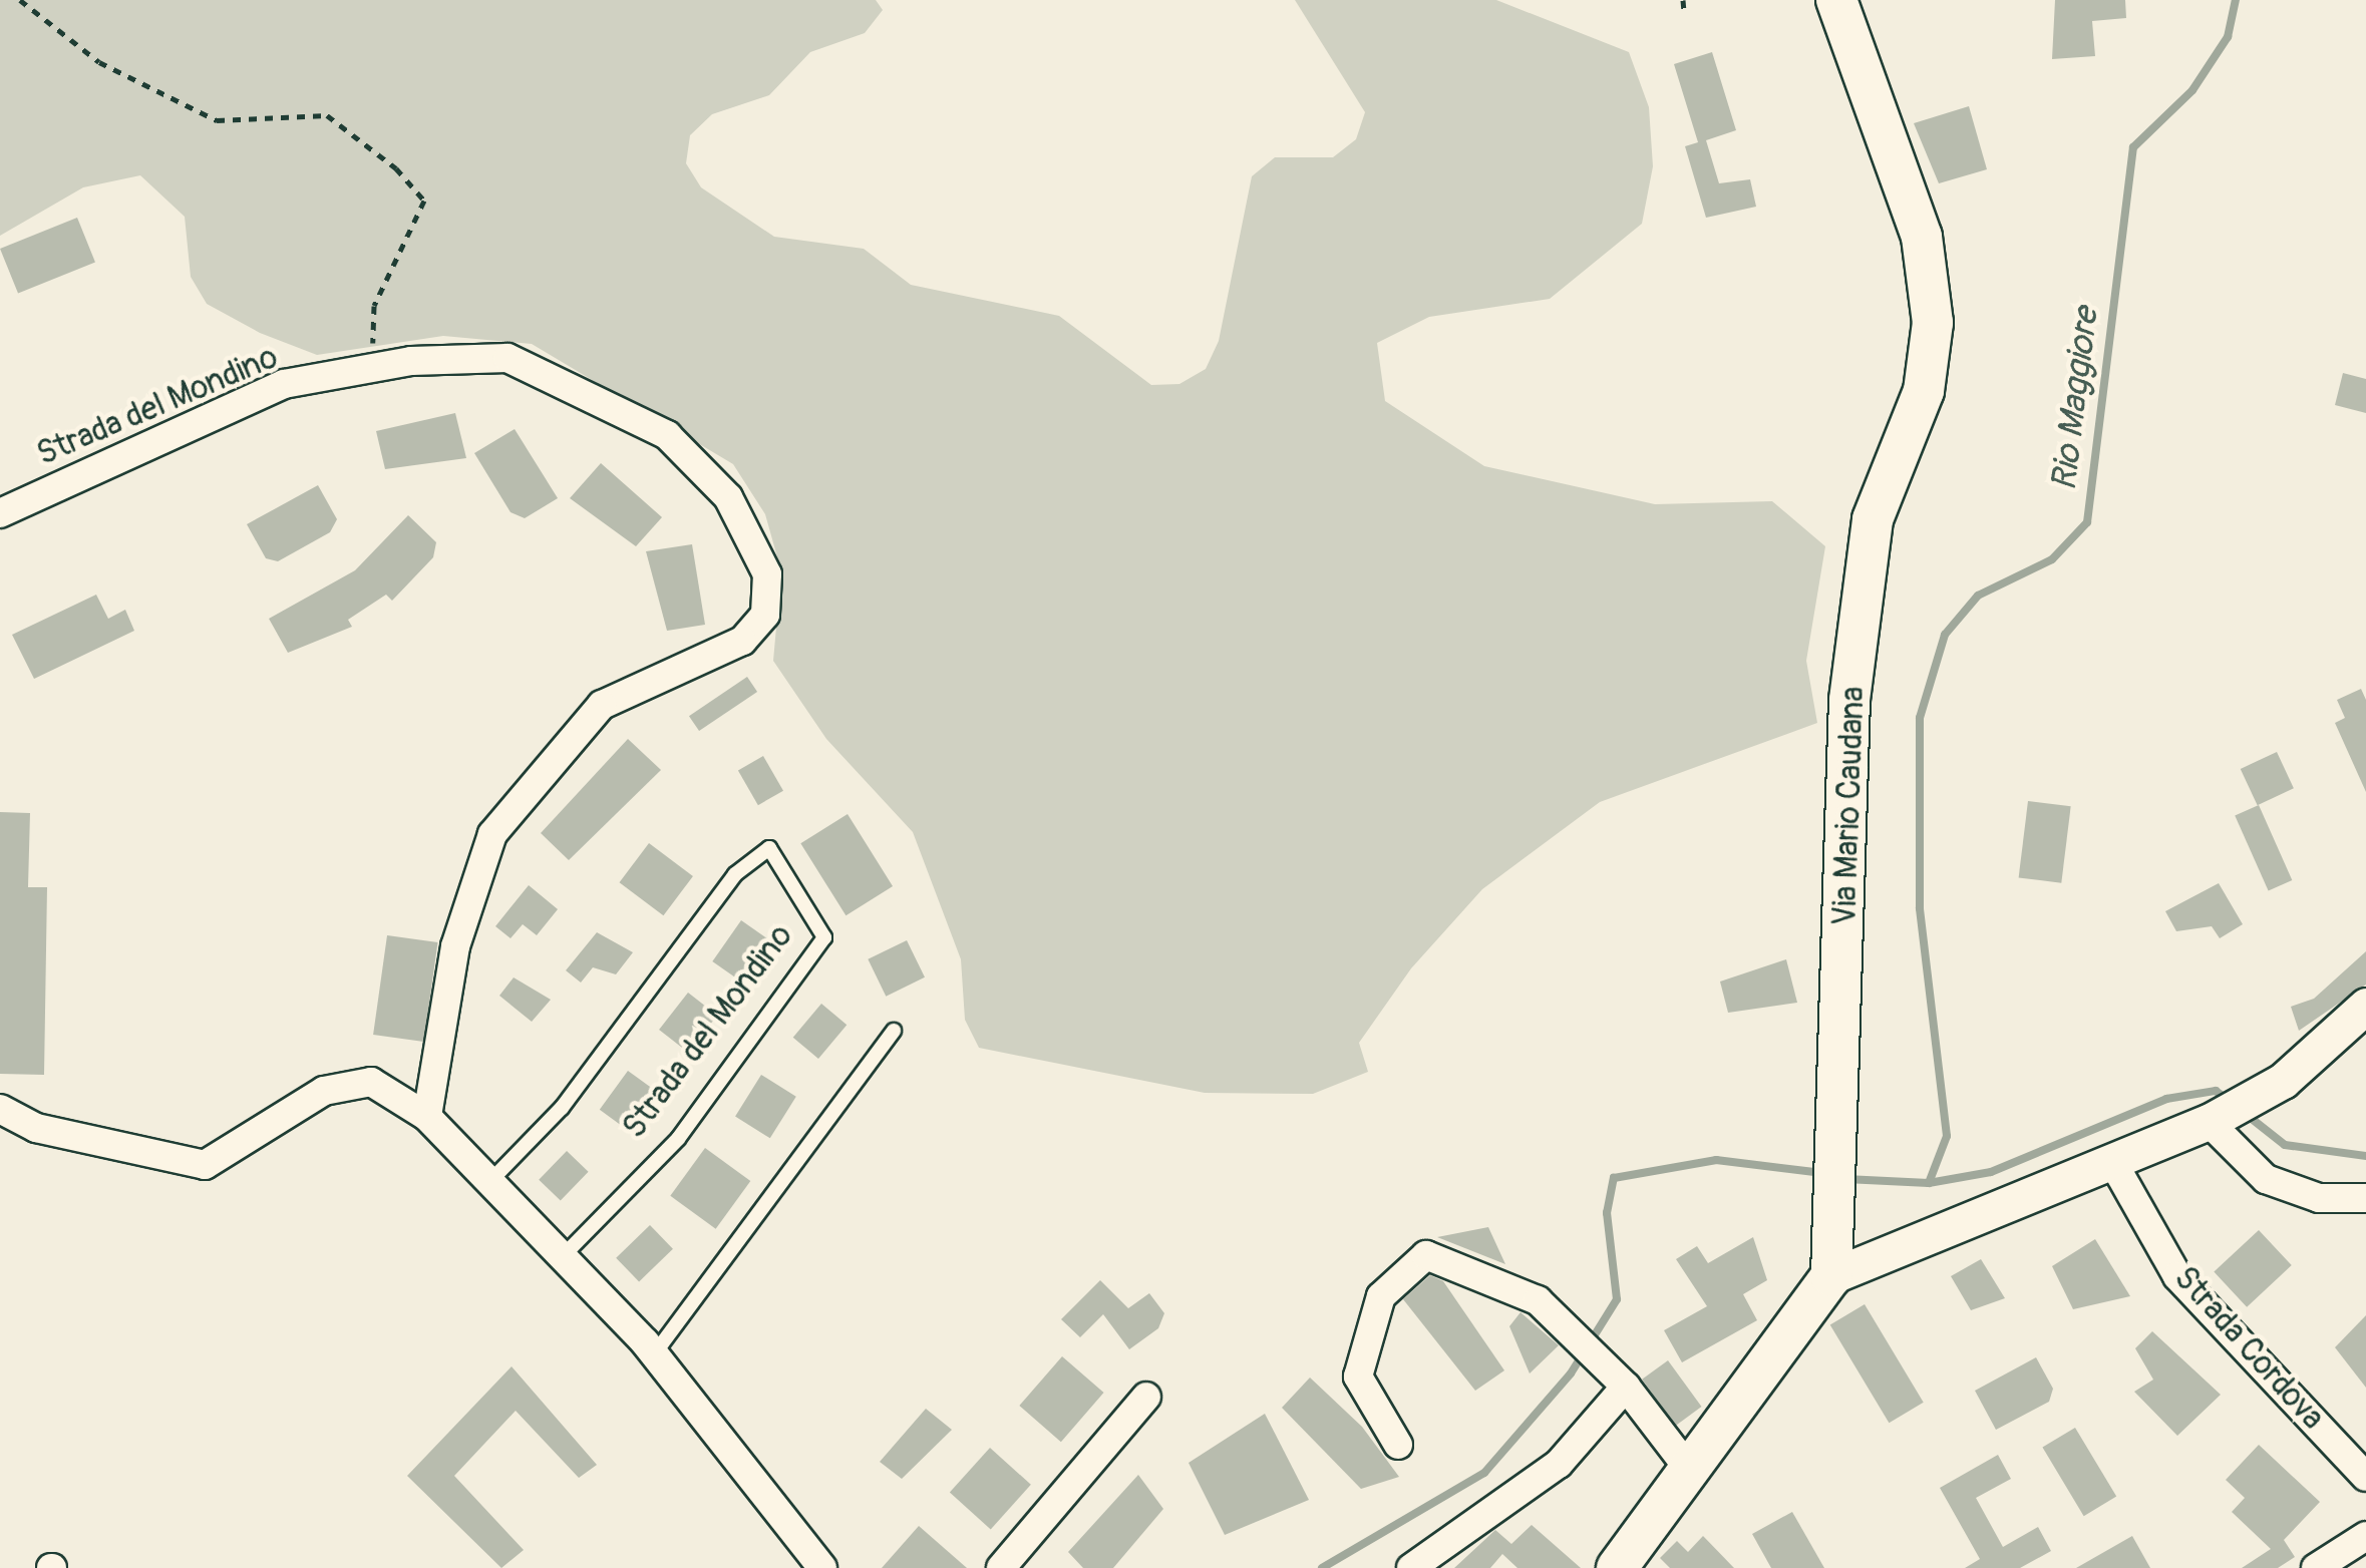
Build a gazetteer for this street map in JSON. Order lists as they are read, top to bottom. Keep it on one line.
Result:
{"streets":{"main road":["Via Mario Caudana"],"street":["Strada del Mondino","Strada Cordova"]},"water":["Rio Maggiore"]}
